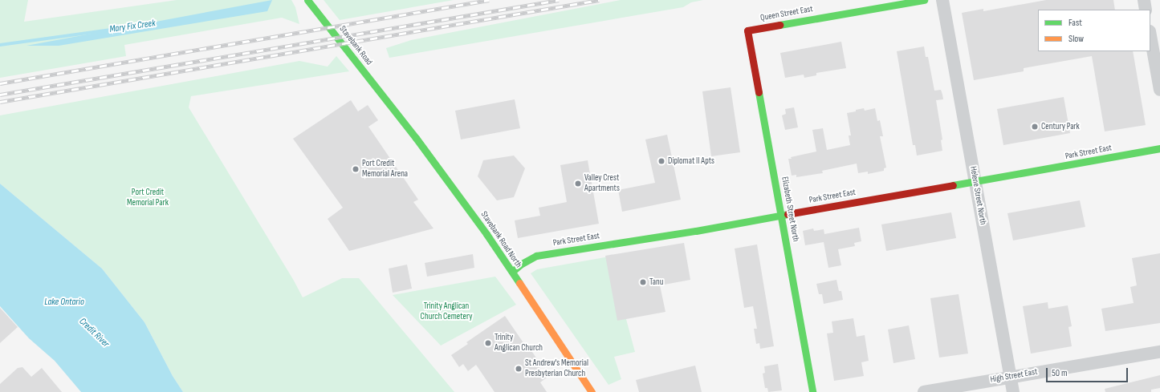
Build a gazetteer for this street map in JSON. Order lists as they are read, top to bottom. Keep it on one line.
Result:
{"streets":{"street":["Queen Street East","Stavebank Road","Park Street East","Helene Street North","Elizabeth Street North","Stavebank Road North","High Street East"]},"crossings":[["Queen Street East","Elizabeth Street North"],["Stavebank Road","Stavebank Road North"],["Park Street East","Helene Street North"],["Park Street East","Elizabeth Street North"],["Park Street East","Stavebank Road North"],["Helene Street North","High Street East"]],"water":["Mary Fix Creek","Lake Ontario","Credit River"],"parks":["Port Credit Memorial Park","Trinity Anglican Church Cemetery"],"places":["Century Park","Diplomat II Apts","Port Credit Memorial Arena","Valley Crest Apartments","Tanu","Trinity Anglican Church","St Andrew's Memorial Presbyterian Church"],"legend":["Fast","Slow"],"scale_bar":"50 m"}
